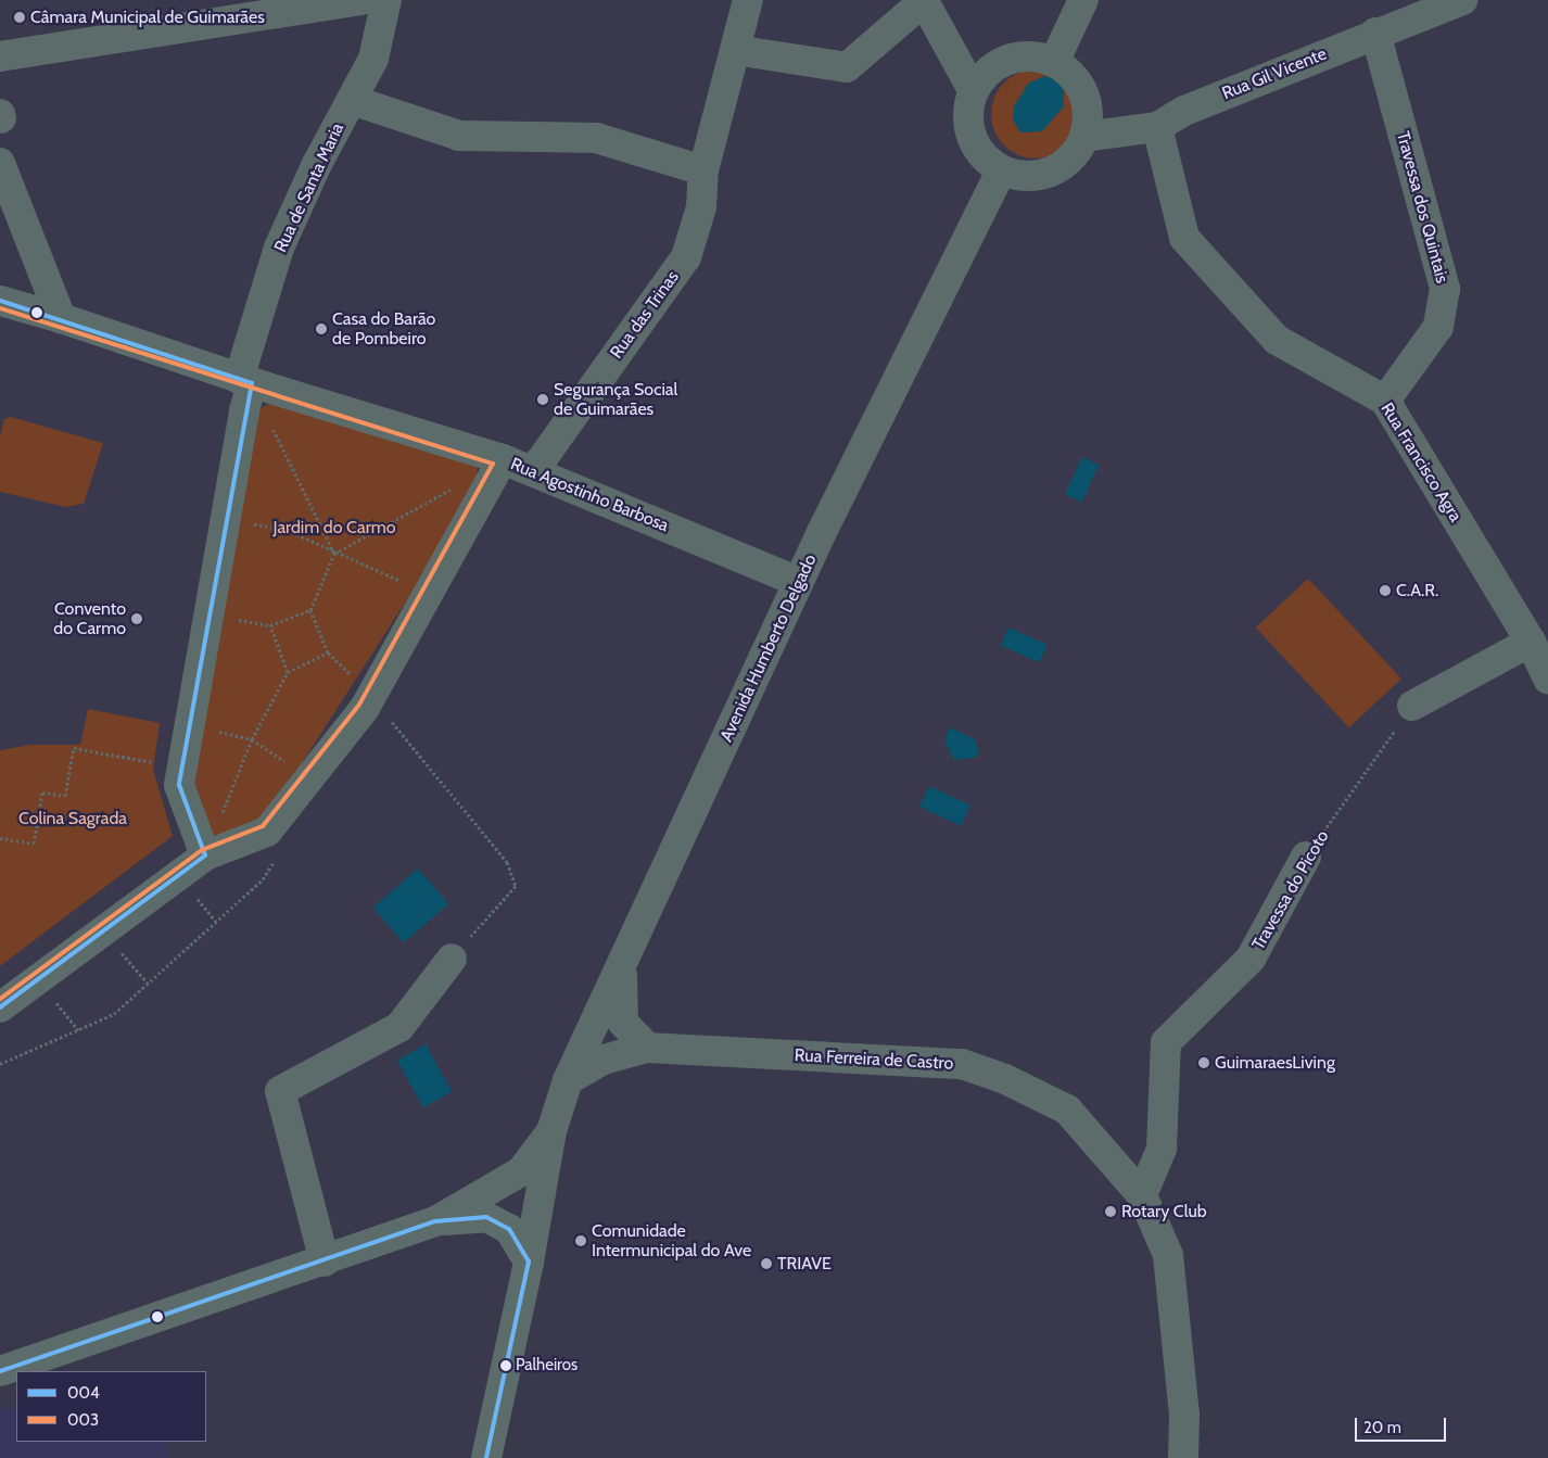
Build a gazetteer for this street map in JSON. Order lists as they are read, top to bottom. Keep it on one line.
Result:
{"streets":{"street":["Rua Gil Vicente","Rua de Santa Maria","Travessa dos Quintais","Rua das Trinas","Rua Francisco Agra","Rua Agostinho Barbosa","Avenida Humberto Delgado","Travessa do Picoto","Rua Ferreira de Castro"]},"crossings":[["Rua Gil Vicente","Travessa dos Quintais"],["Rua Gil Vicente","Rua Francisco Agra"],["Rua Gil Vicente","Avenida Humberto Delgado"],["Rua de Santa Maria","Rua Agostinho Barbosa"],["Travessa dos Quintais","Rua Francisco Agra"],["Rua das Trinas","Rua Agostinho Barbosa"],["Rua Agostinho Barbosa","Avenida Humberto Delgado"],["Avenida Humberto Delgado","Rua Ferreira de Castro"],["Travessa do Picoto","Rua Ferreira de Castro"]],"parks":["Jardim do Carmo","Colina Sagrada"],"places":["Câmara Municipal de Guimarães","Casa do Barão de Pombeiro","Segurança Social de Guimarães","C.A.R.","Convento do Carmo","GuimaraesLiving","Rotary Club","Comunidade Intermunicipal do Ave","TRIAVE","Palheiros"],"lines":["transit line 004","transit line 003"],"legend":["004","003"],"scale_bar":"20 m"}
